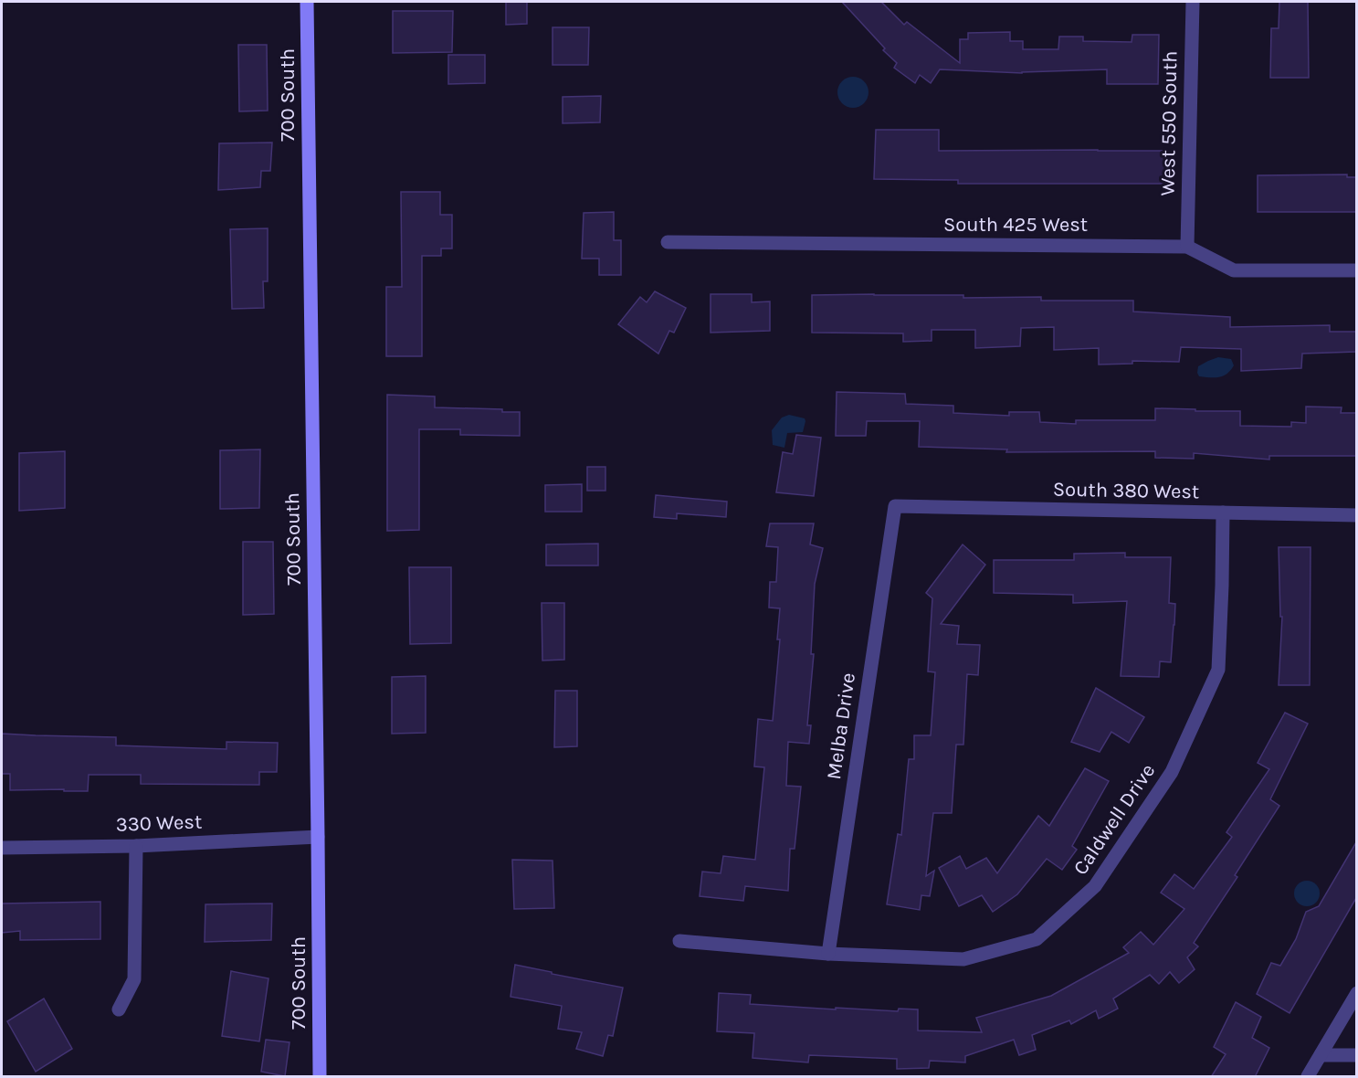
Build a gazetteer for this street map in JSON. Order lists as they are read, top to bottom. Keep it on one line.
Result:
{"streets":{"street":["700 South","West 550 South","South 425 West","South 380 West","Melba Drive","Caldwell Drive","330 West"]},"crossings":[["700 South","330 West"],["West 550 South","South 425 West"],["South 380 West","Melba Drive"],["South 380 West","Caldwell Drive"],["Melba Drive","Caldwell Drive"]]}
